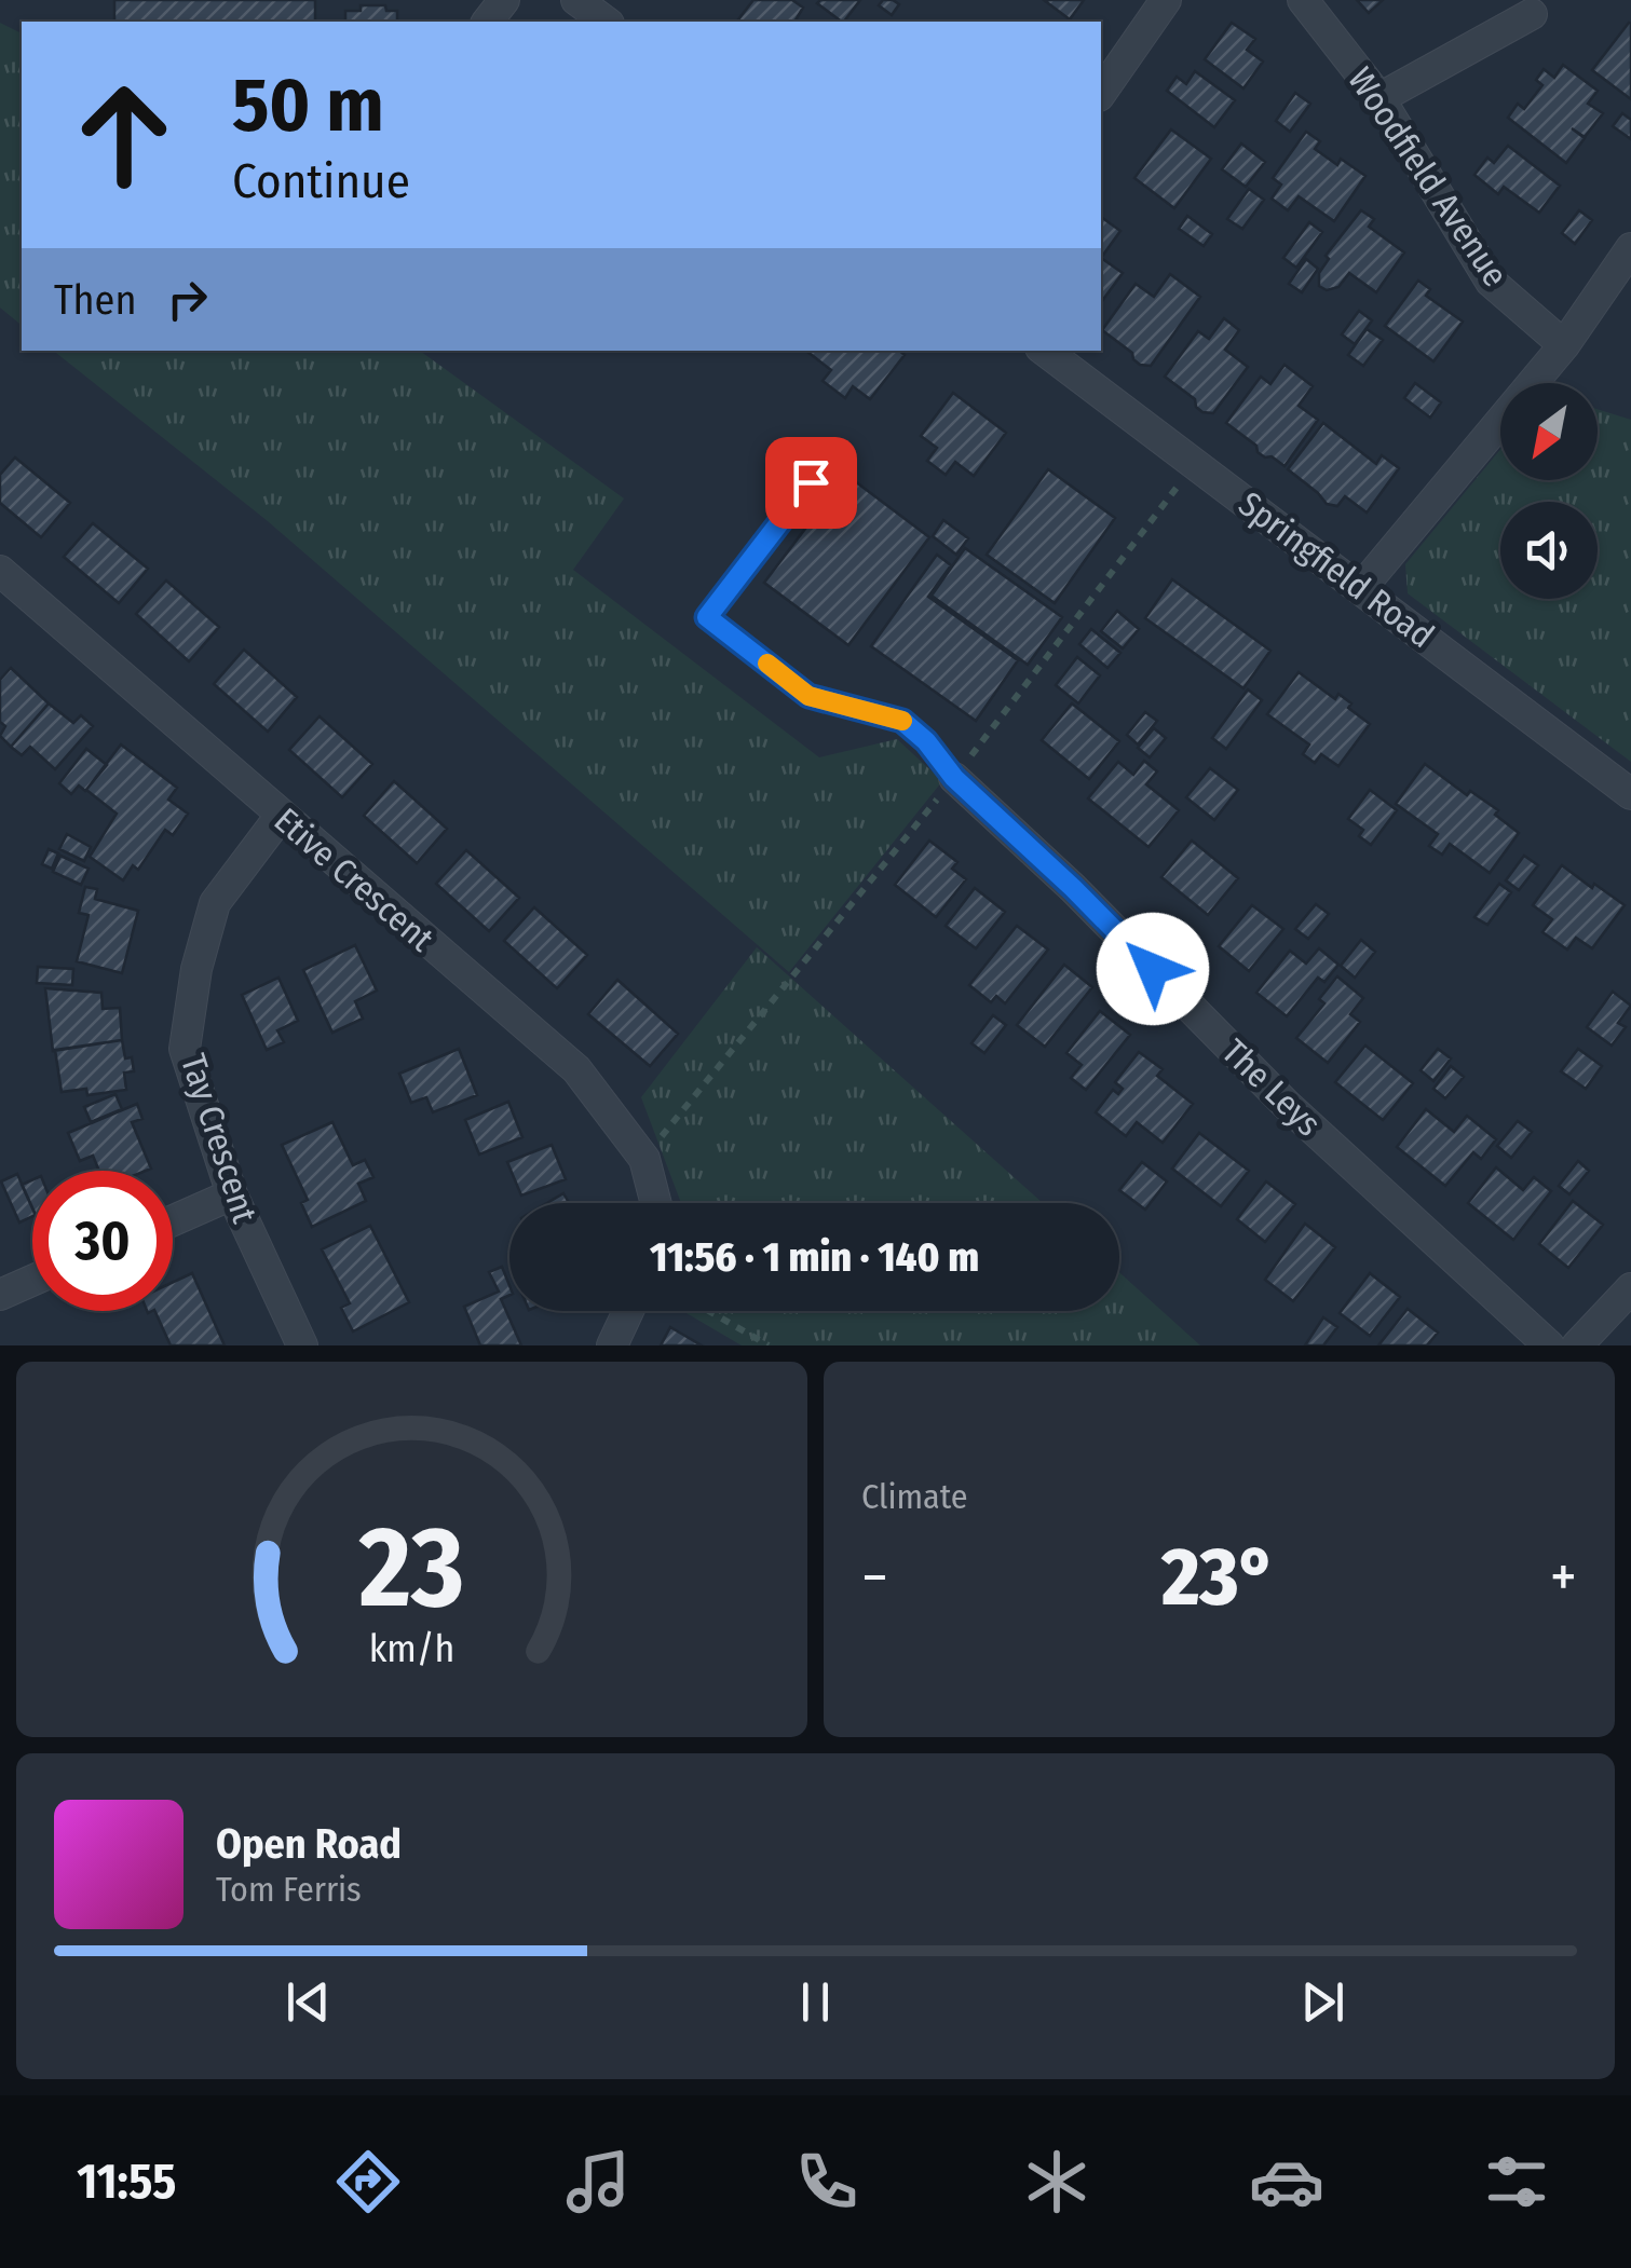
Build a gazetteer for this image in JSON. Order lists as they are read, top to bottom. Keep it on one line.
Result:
{"streets":{"street":["Woodfield Avenue","Springfield Road","Etive Crescent","The Leys","Tay Crescent"]},"crossings":[["Etive Crescent","Tay Crescent"]],"north":"bottom left","page":{"turn":["50 m","Continue"],"then":"Then","limit":"30","trip":"11:56 · 1 min · 140 m","tile":"Climate","heat":["−","23°","+"],"song":["Open Road","Tom Ferris"],"tabs":"11:55","gauge":["23","km/h"]}}
